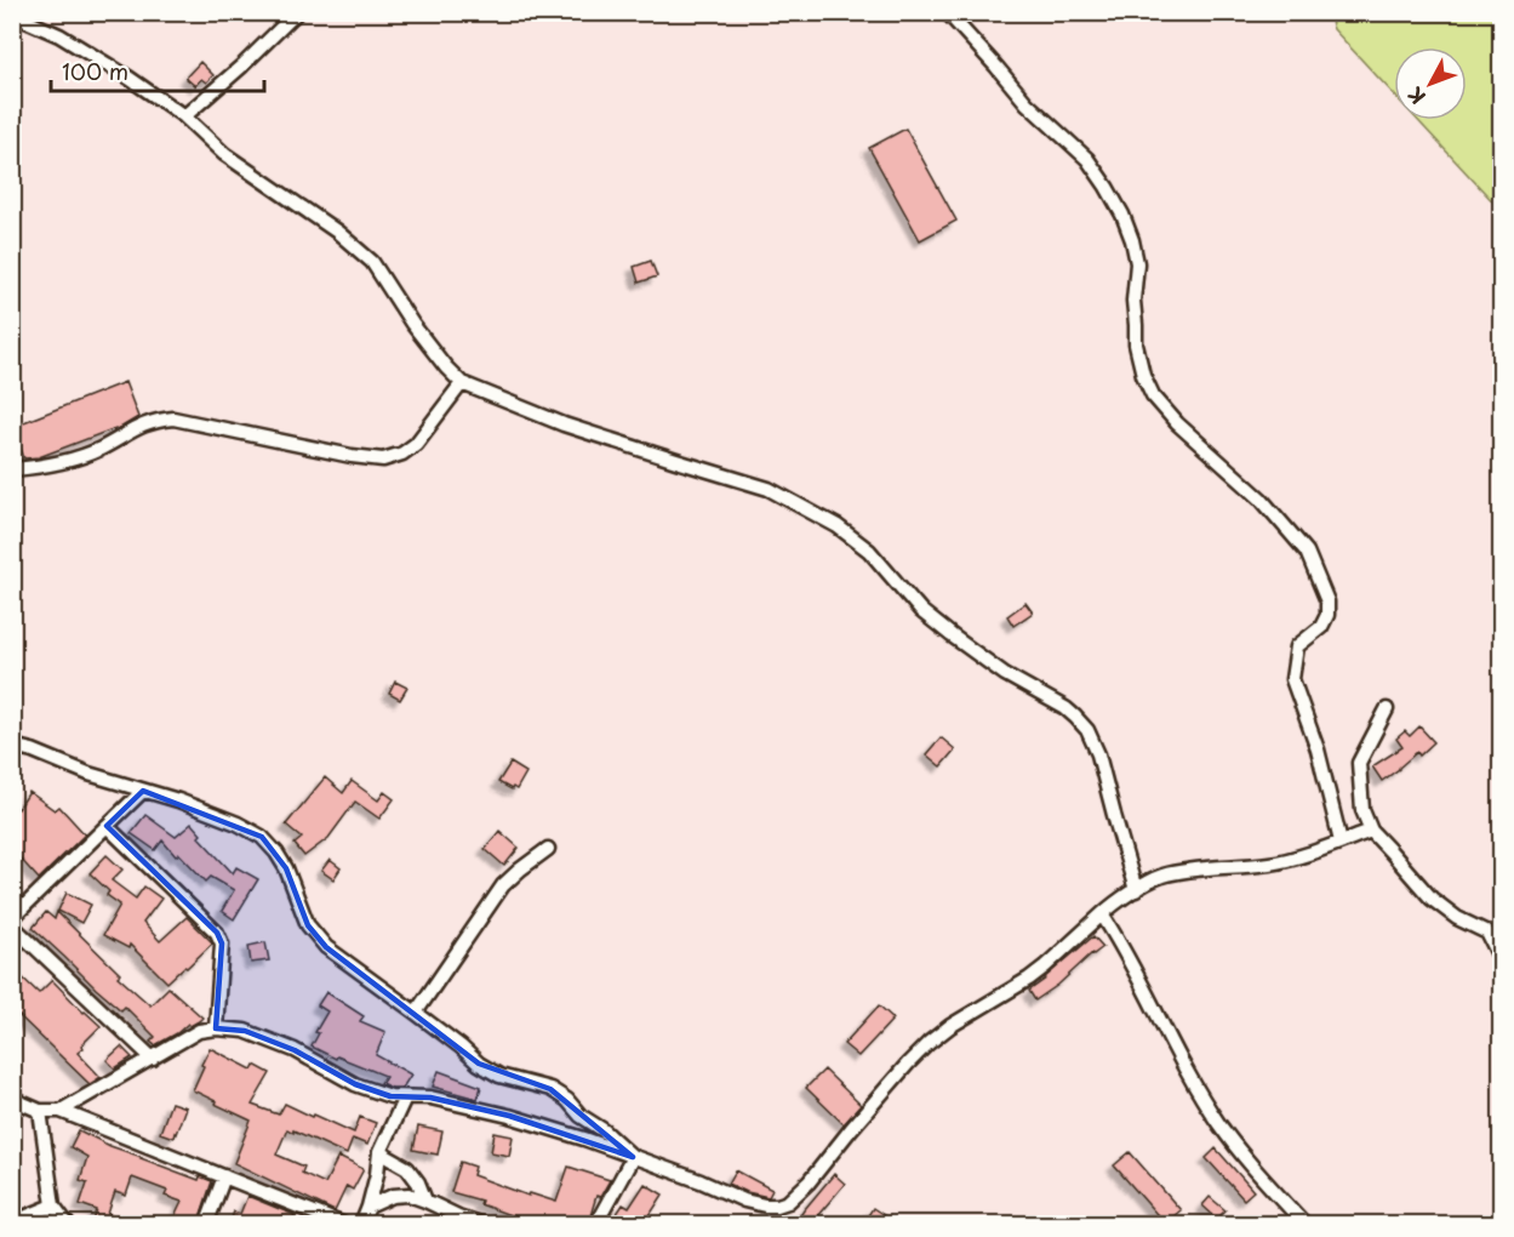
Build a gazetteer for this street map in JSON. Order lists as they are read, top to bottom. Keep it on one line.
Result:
{"scale_bar":"100 m","north":"bottom left"}
